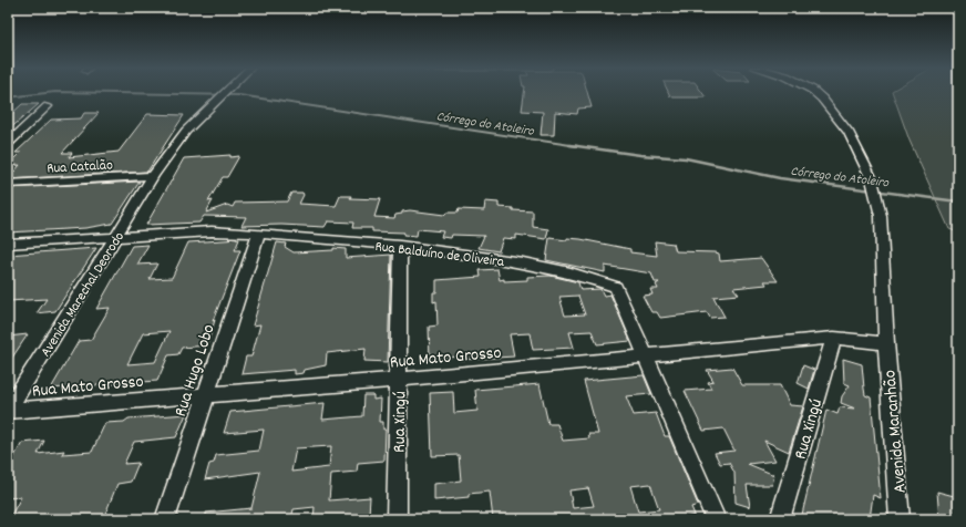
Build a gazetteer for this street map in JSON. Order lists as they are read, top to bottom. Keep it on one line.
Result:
{"streets":{"street":["Rua Catalão","Rua Balduíno de Oliveira","Avenida Marechal Deorodo","Rua Mato Grosso","Rua Hugo Lobo","Rua Xingú","Avenida Maranhão"]},"crossings":[["Rua Catalão","Avenida Marechal Deorodo"],["Rua Balduíno de Oliveira","Avenida Marechal Deorodo"],["Rua Balduíno de Oliveira","Rua Mato Grosso"],["Rua Balduíno de Oliveira","Rua Hugo Lobo"],["Rua Balduíno de Oliveira","Rua Xingú"],["Avenida Marechal Deorodo","Rua Mato Grosso"],["Rua Mato Grosso","Rua Hugo Lobo"],["Rua Mato Grosso","Rua Xingú"],["Rua Mato Grosso","Avenida Maranhão"]],"water":["Córrego do Atoleiro"]}
